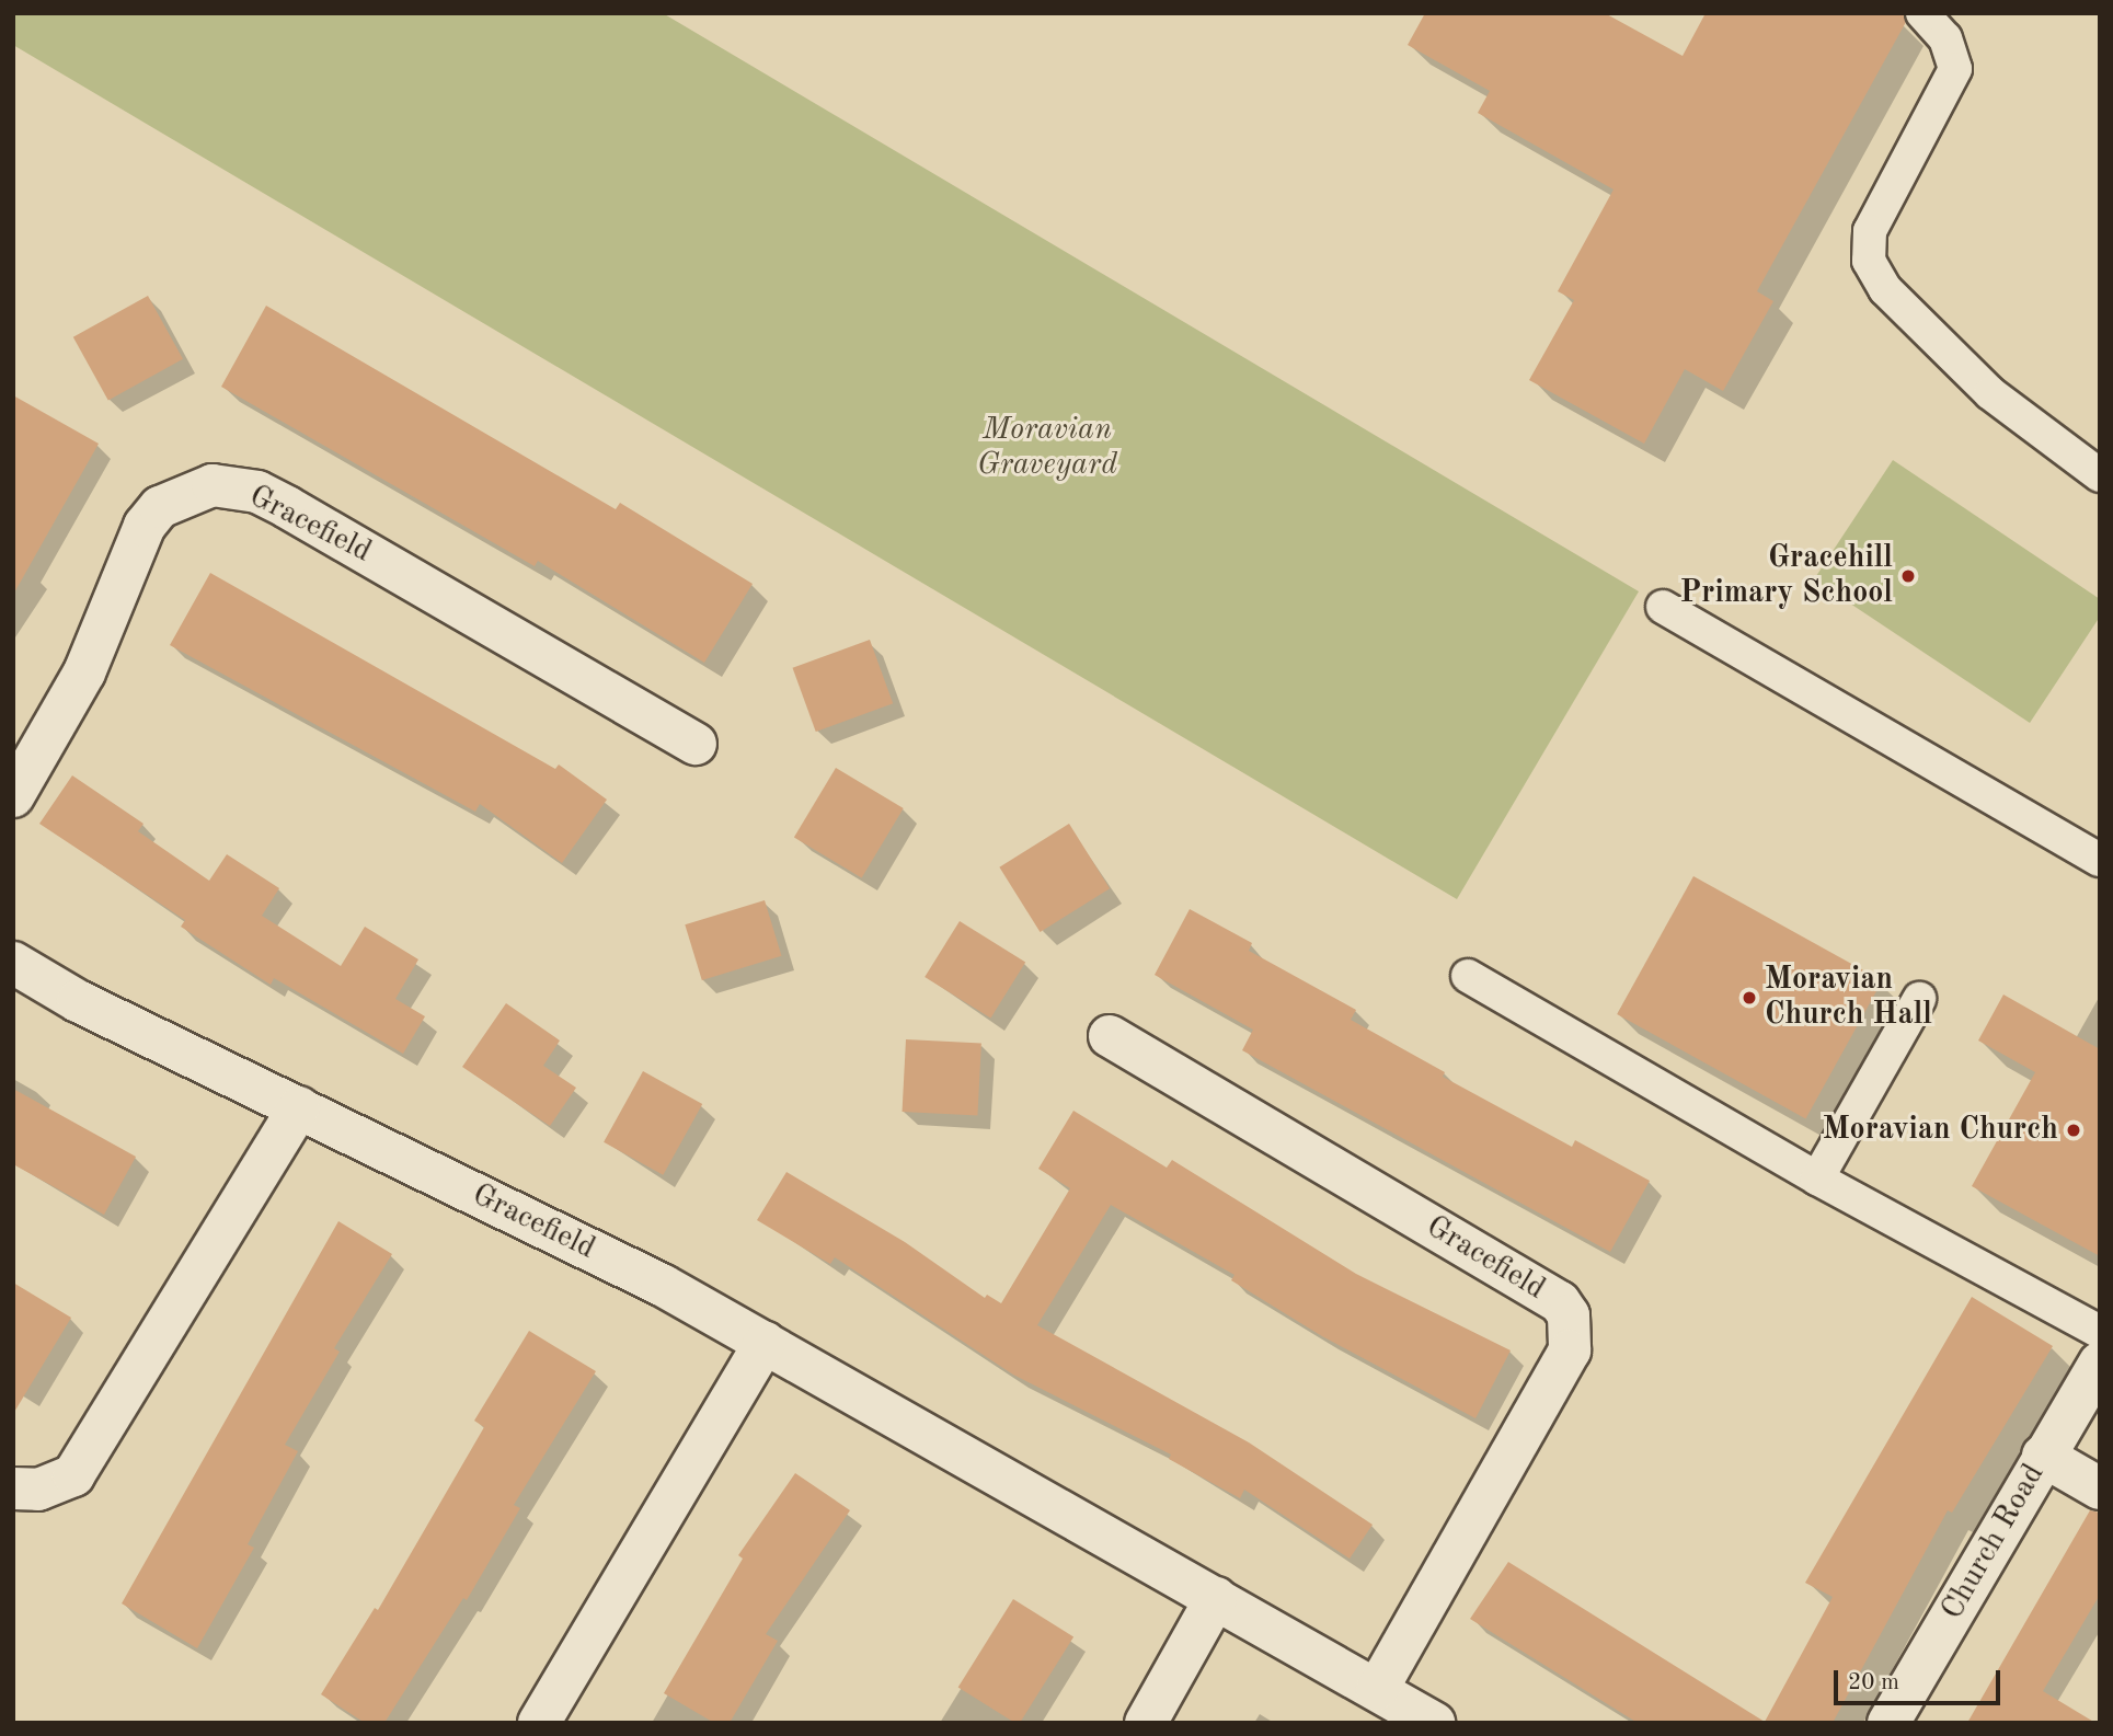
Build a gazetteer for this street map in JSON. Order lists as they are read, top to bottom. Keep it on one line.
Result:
{"streets":{"street":["Gracefield","Church Road"]},"parks":["Moravian Graveyard"],"places":["Gracehill Primary School","Moravian Church Hall","Moravian Church"],"scale_bar":"20 m"}
